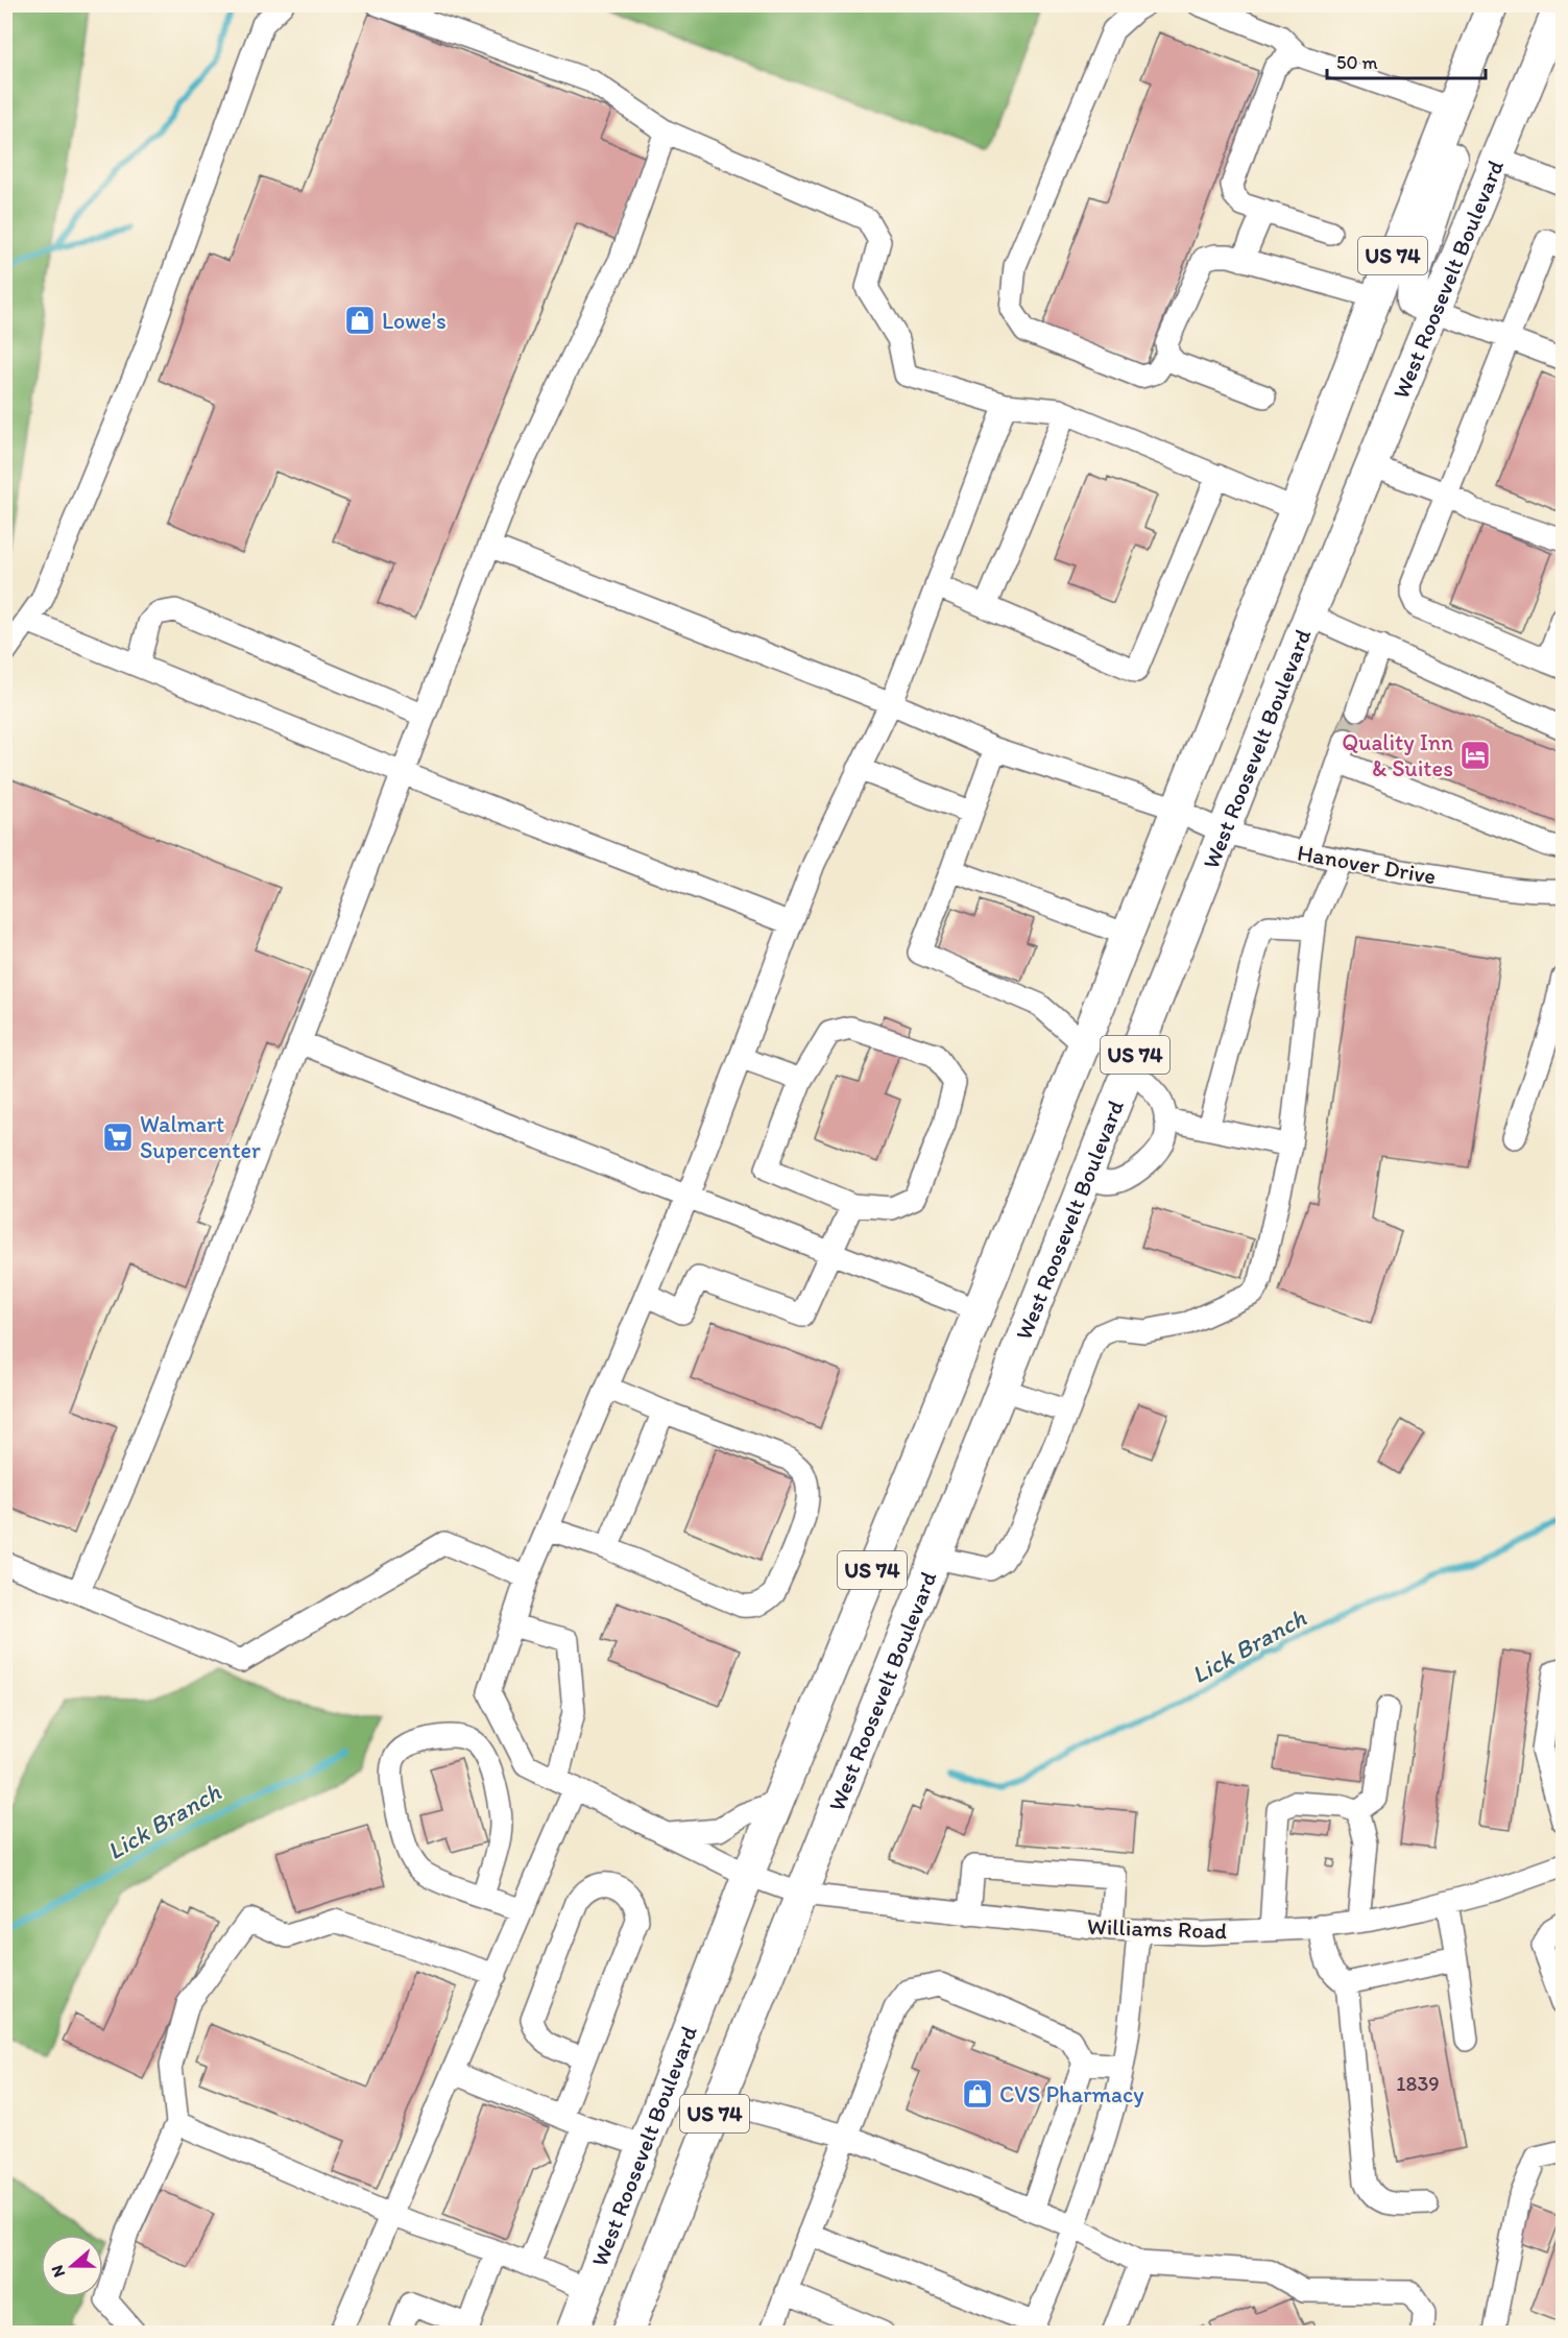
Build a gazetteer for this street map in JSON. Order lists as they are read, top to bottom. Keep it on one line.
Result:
{"streets":{"highway":["US 74","West Roosevelt Boulevard"],"street":["Hanover Drive","Williams Road"]},"crossings":[["West Roosevelt Boulevard","Hanover Drive"],["West Roosevelt Boulevard","Williams Road"],["Hanover Drive","Williams Road"]],"water":["Lick Branch"],"places":{"shop":["Lowe's","CVS Pharmacy"],"hotel":["Quality Inn & Suites"],"supermarket":["Walmart Supercenter"]},"house_numbers":["1839"],"scale_bar":"50 m","north":"left"}
